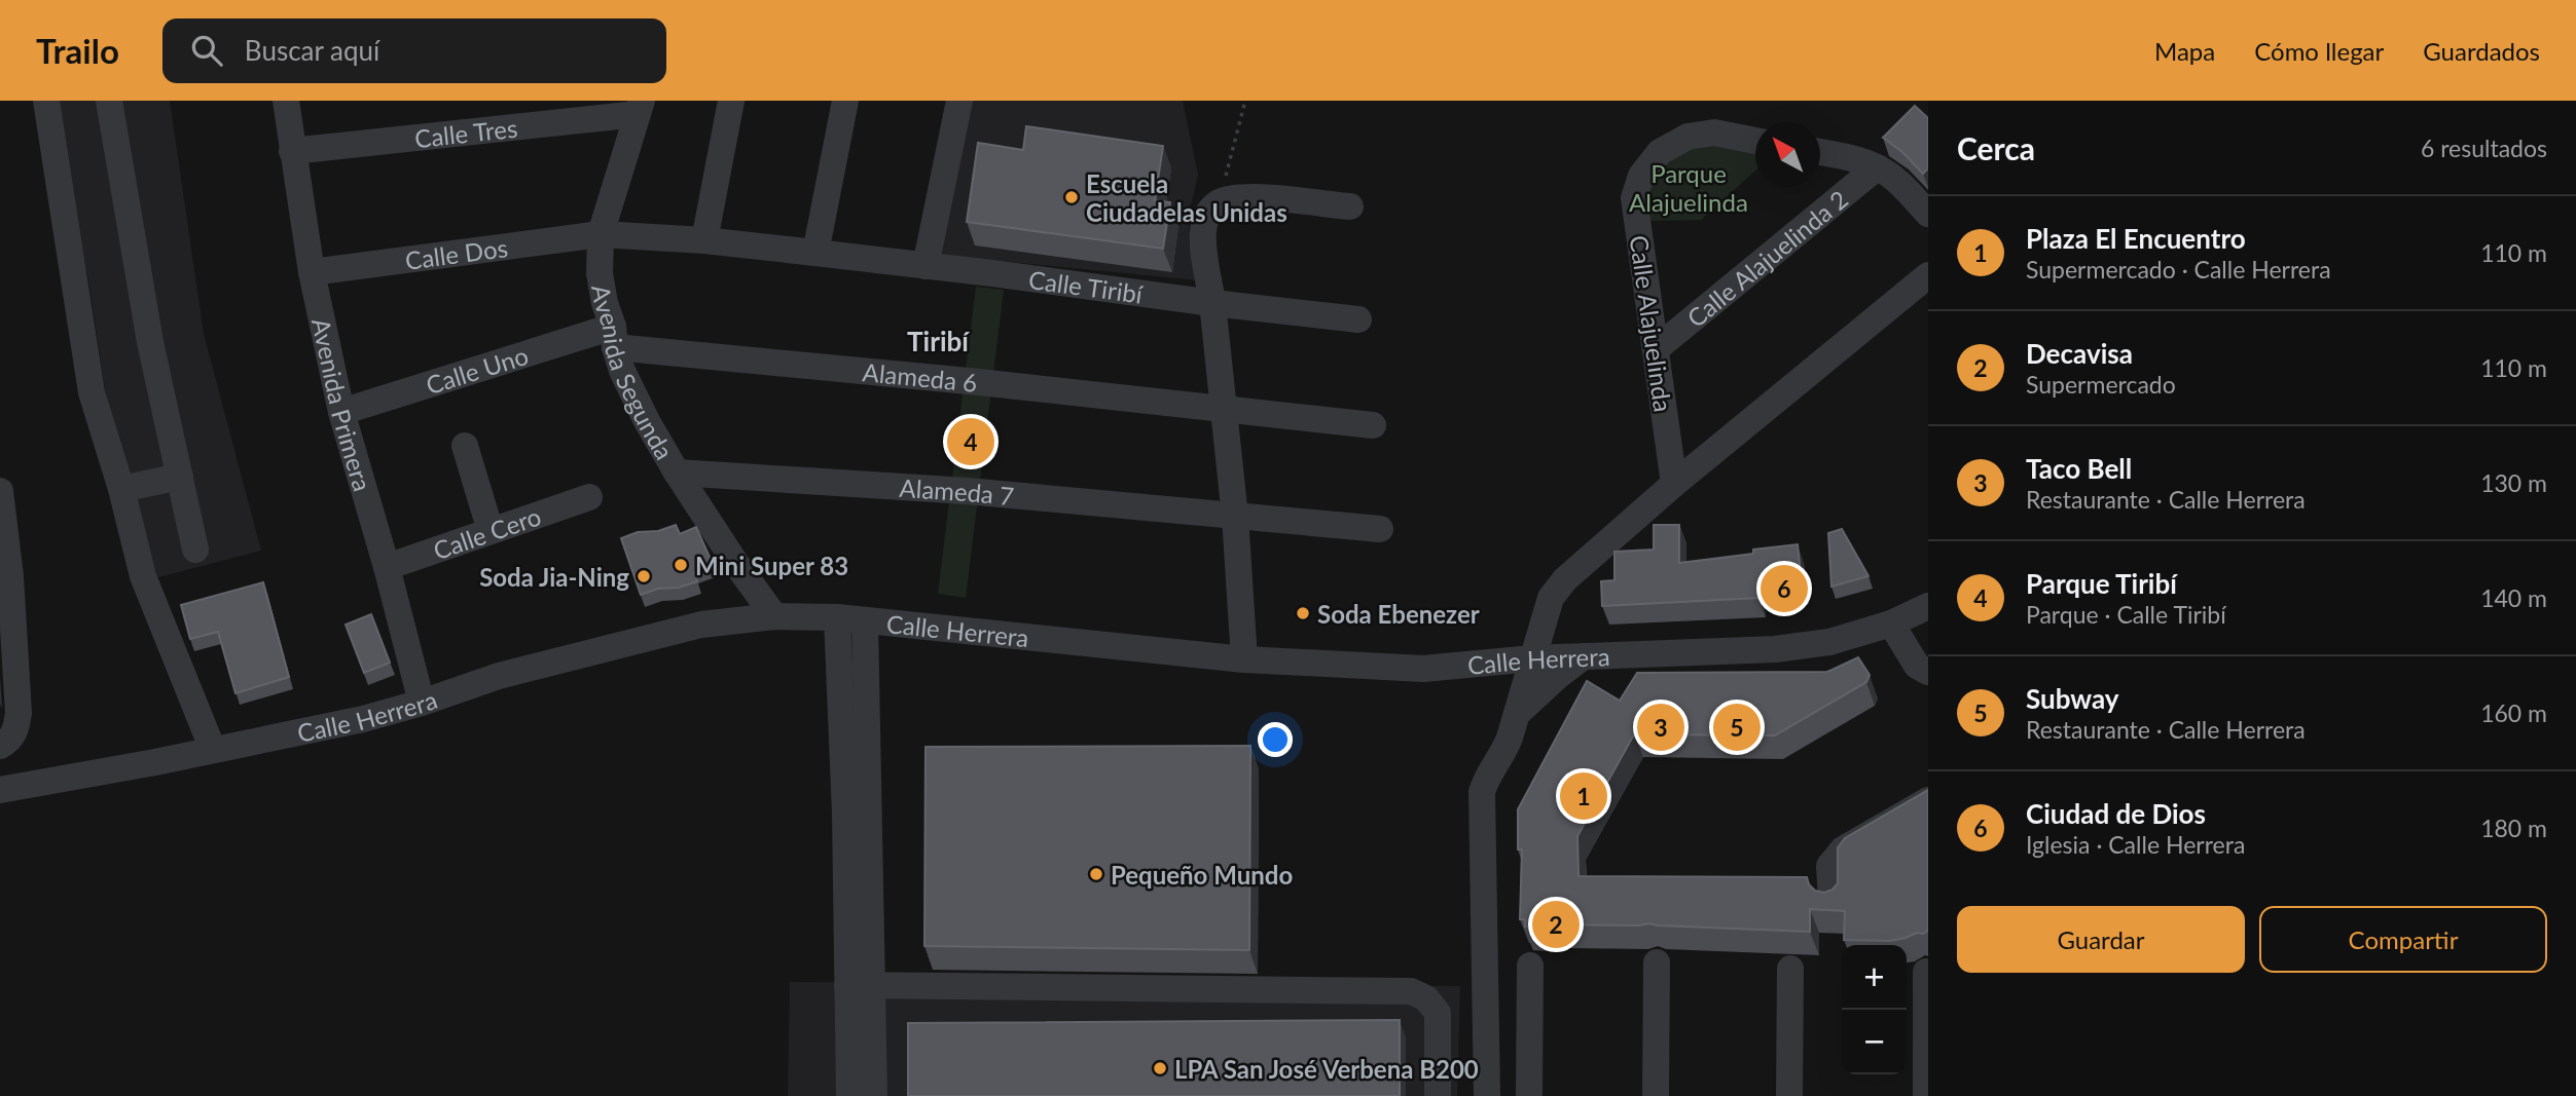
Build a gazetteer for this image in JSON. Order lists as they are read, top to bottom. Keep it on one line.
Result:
{"streets":{"street":["Calle Tres","Calle Dos","Calle Alajuelinda 2","Calle Tiribí","Calle Alajuelinda","Calle Uno","Avenida Segunda","Alameda 6","Avenida Primera","Alameda 7","Calle Cero","Calle Herrera"]},"crossings":[["Calle Tres","Avenida Segunda"],["Calle Tres","Avenida Primera"],["Calle Dos","Calle Tiribí"],["Calle Dos","Avenida Segunda"],["Calle Dos","Avenida Primera"],["Calle Alajuelinda 2","Calle Alajuelinda"],["Calle Tiribí","Avenida Segunda"],["Calle Uno","Avenida Segunda"],["Calle Uno","Alameda 6"],["Calle Uno","Avenida Primera"],["Avenida Segunda","Alameda 6"],["Avenida Segunda","Alameda 7"],["Avenida Segunda","Calle Herrera"],["Avenida Primera","Calle Cero"],["Avenida Primera","Calle Herrera"]],"districts":["Tiribí"],"parks":["Parque Alajuelinda"],"places":["Escuela Ciudadelas Unidas","Mini Super 83","Soda Jia-Ning","Soda Ebenezer","Pequeño Mundo","LPA San José Verbena B200"],"north":"top left","page":{"header":"Trailo","search":"Buscar aquí","nav":["Mapa","Cómo llegar","Guardados"],"heading":["Cerca","6 resultados"],"list":[{"mark":"1","name":"Plaza El Encuentro","note":"Supermercado · Calle Herrera","value":"110 m"},{"mark":"2","name":"Decavisa","note":"Supermercado","value":"110 m"},{"mark":"3","name":"Taco Bell","note":"Restaurante · Calle Herrera","value":"130 m"},{"mark":"4","name":"Parque Tiribí","note":"Parque · Calle Tiribí","value":"140 m"},{"mark":"5","name":"Subway","note":"Restaurante · Calle Herrera","value":"160 m"},{"mark":"6","name":"Ciudad de Dios","note":"Iglesia · Calle Herrera","value":"180 m"}],"pins":["4","6","3","5","1","2"],"buttons":["Guardar","Compartir"],"map_buttons":["+","−"]}}
